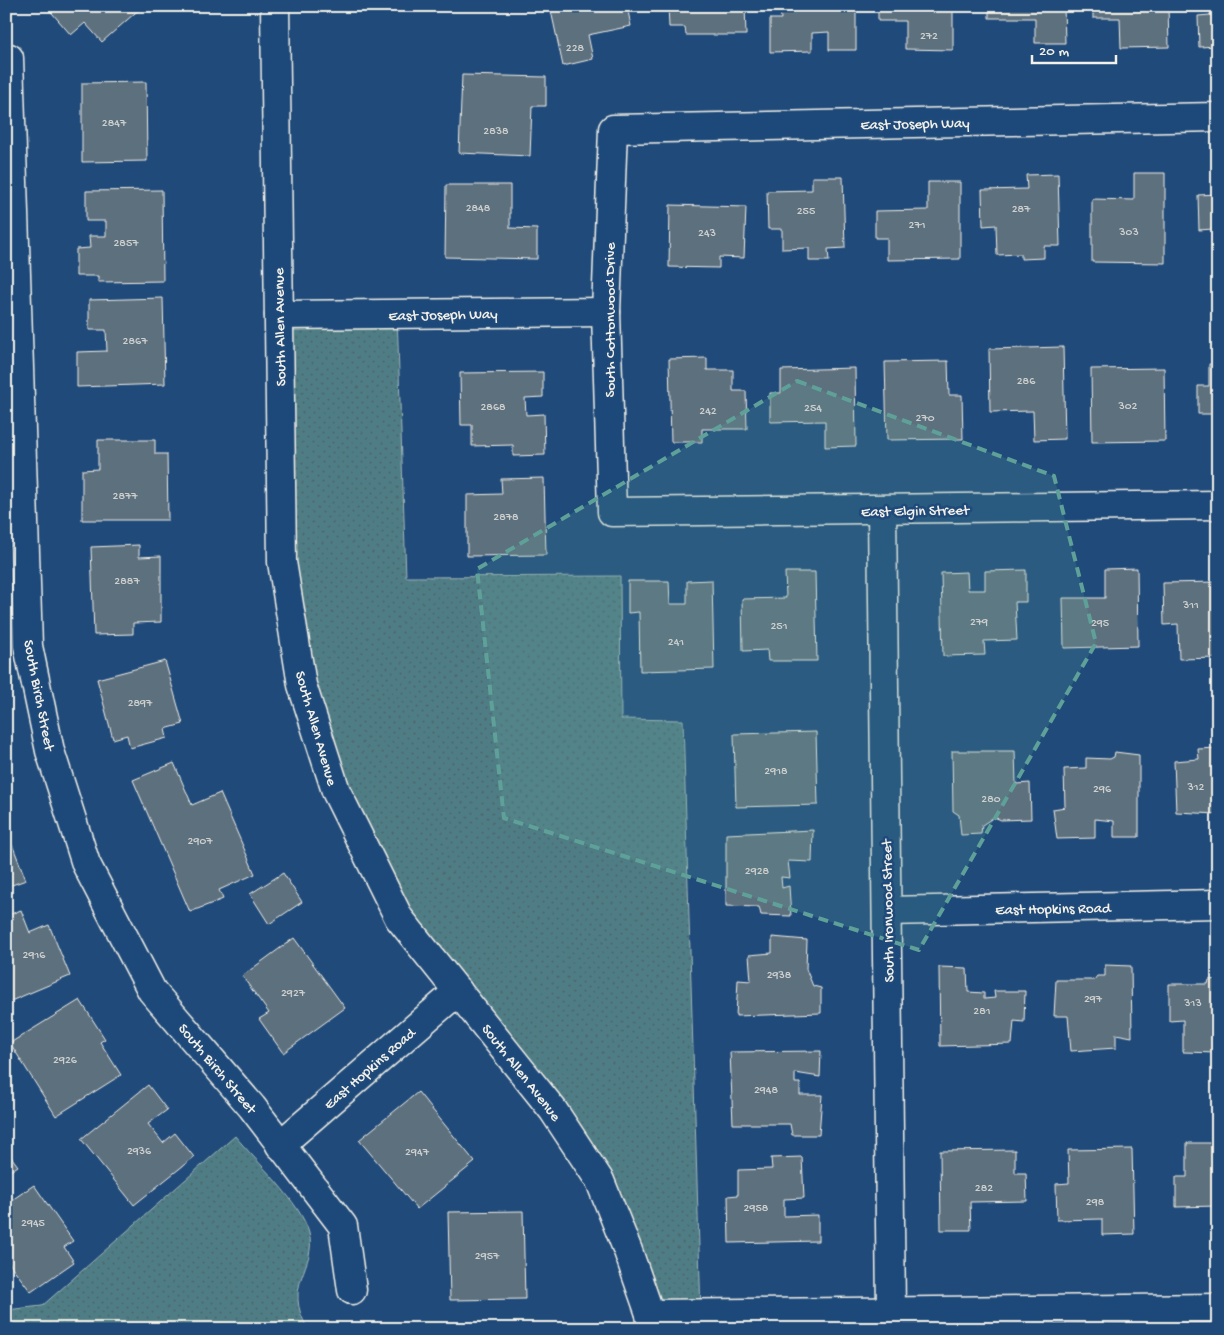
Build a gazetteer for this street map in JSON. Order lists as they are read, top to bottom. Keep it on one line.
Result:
{"streets":{"street":["East Joseph Way","South Cottonwood Drive","South Allen Avenue","East Elgin Street","South Birch Street","East Hopkins Road","South Ironwood Street"]},"crossings":[["East Joseph Way","South Cottonwood Drive"],["East Joseph Way","South Allen Avenue"],["South Cottonwood Drive","East Elgin Street"],["South Allen Avenue","East Hopkins Road"],["East Elgin Street","South Ironwood Street"],["South Birch Street","East Hopkins Road"],["East Hopkins Road","South Ironwood Street"]],"house_numbers":["272","228","2847","2838","2848","287","255","271","303","243","2857","2867","286","302","2868","254","242","270","2877","2878","2887","311","279","295","251","241","2897","2918","312","296","280","2907","2928","2916","2938","2927","297","313","281","2926","2948","2936","2947","282","298","2958","2945","2957"],"scale_bar":"20 m"}
